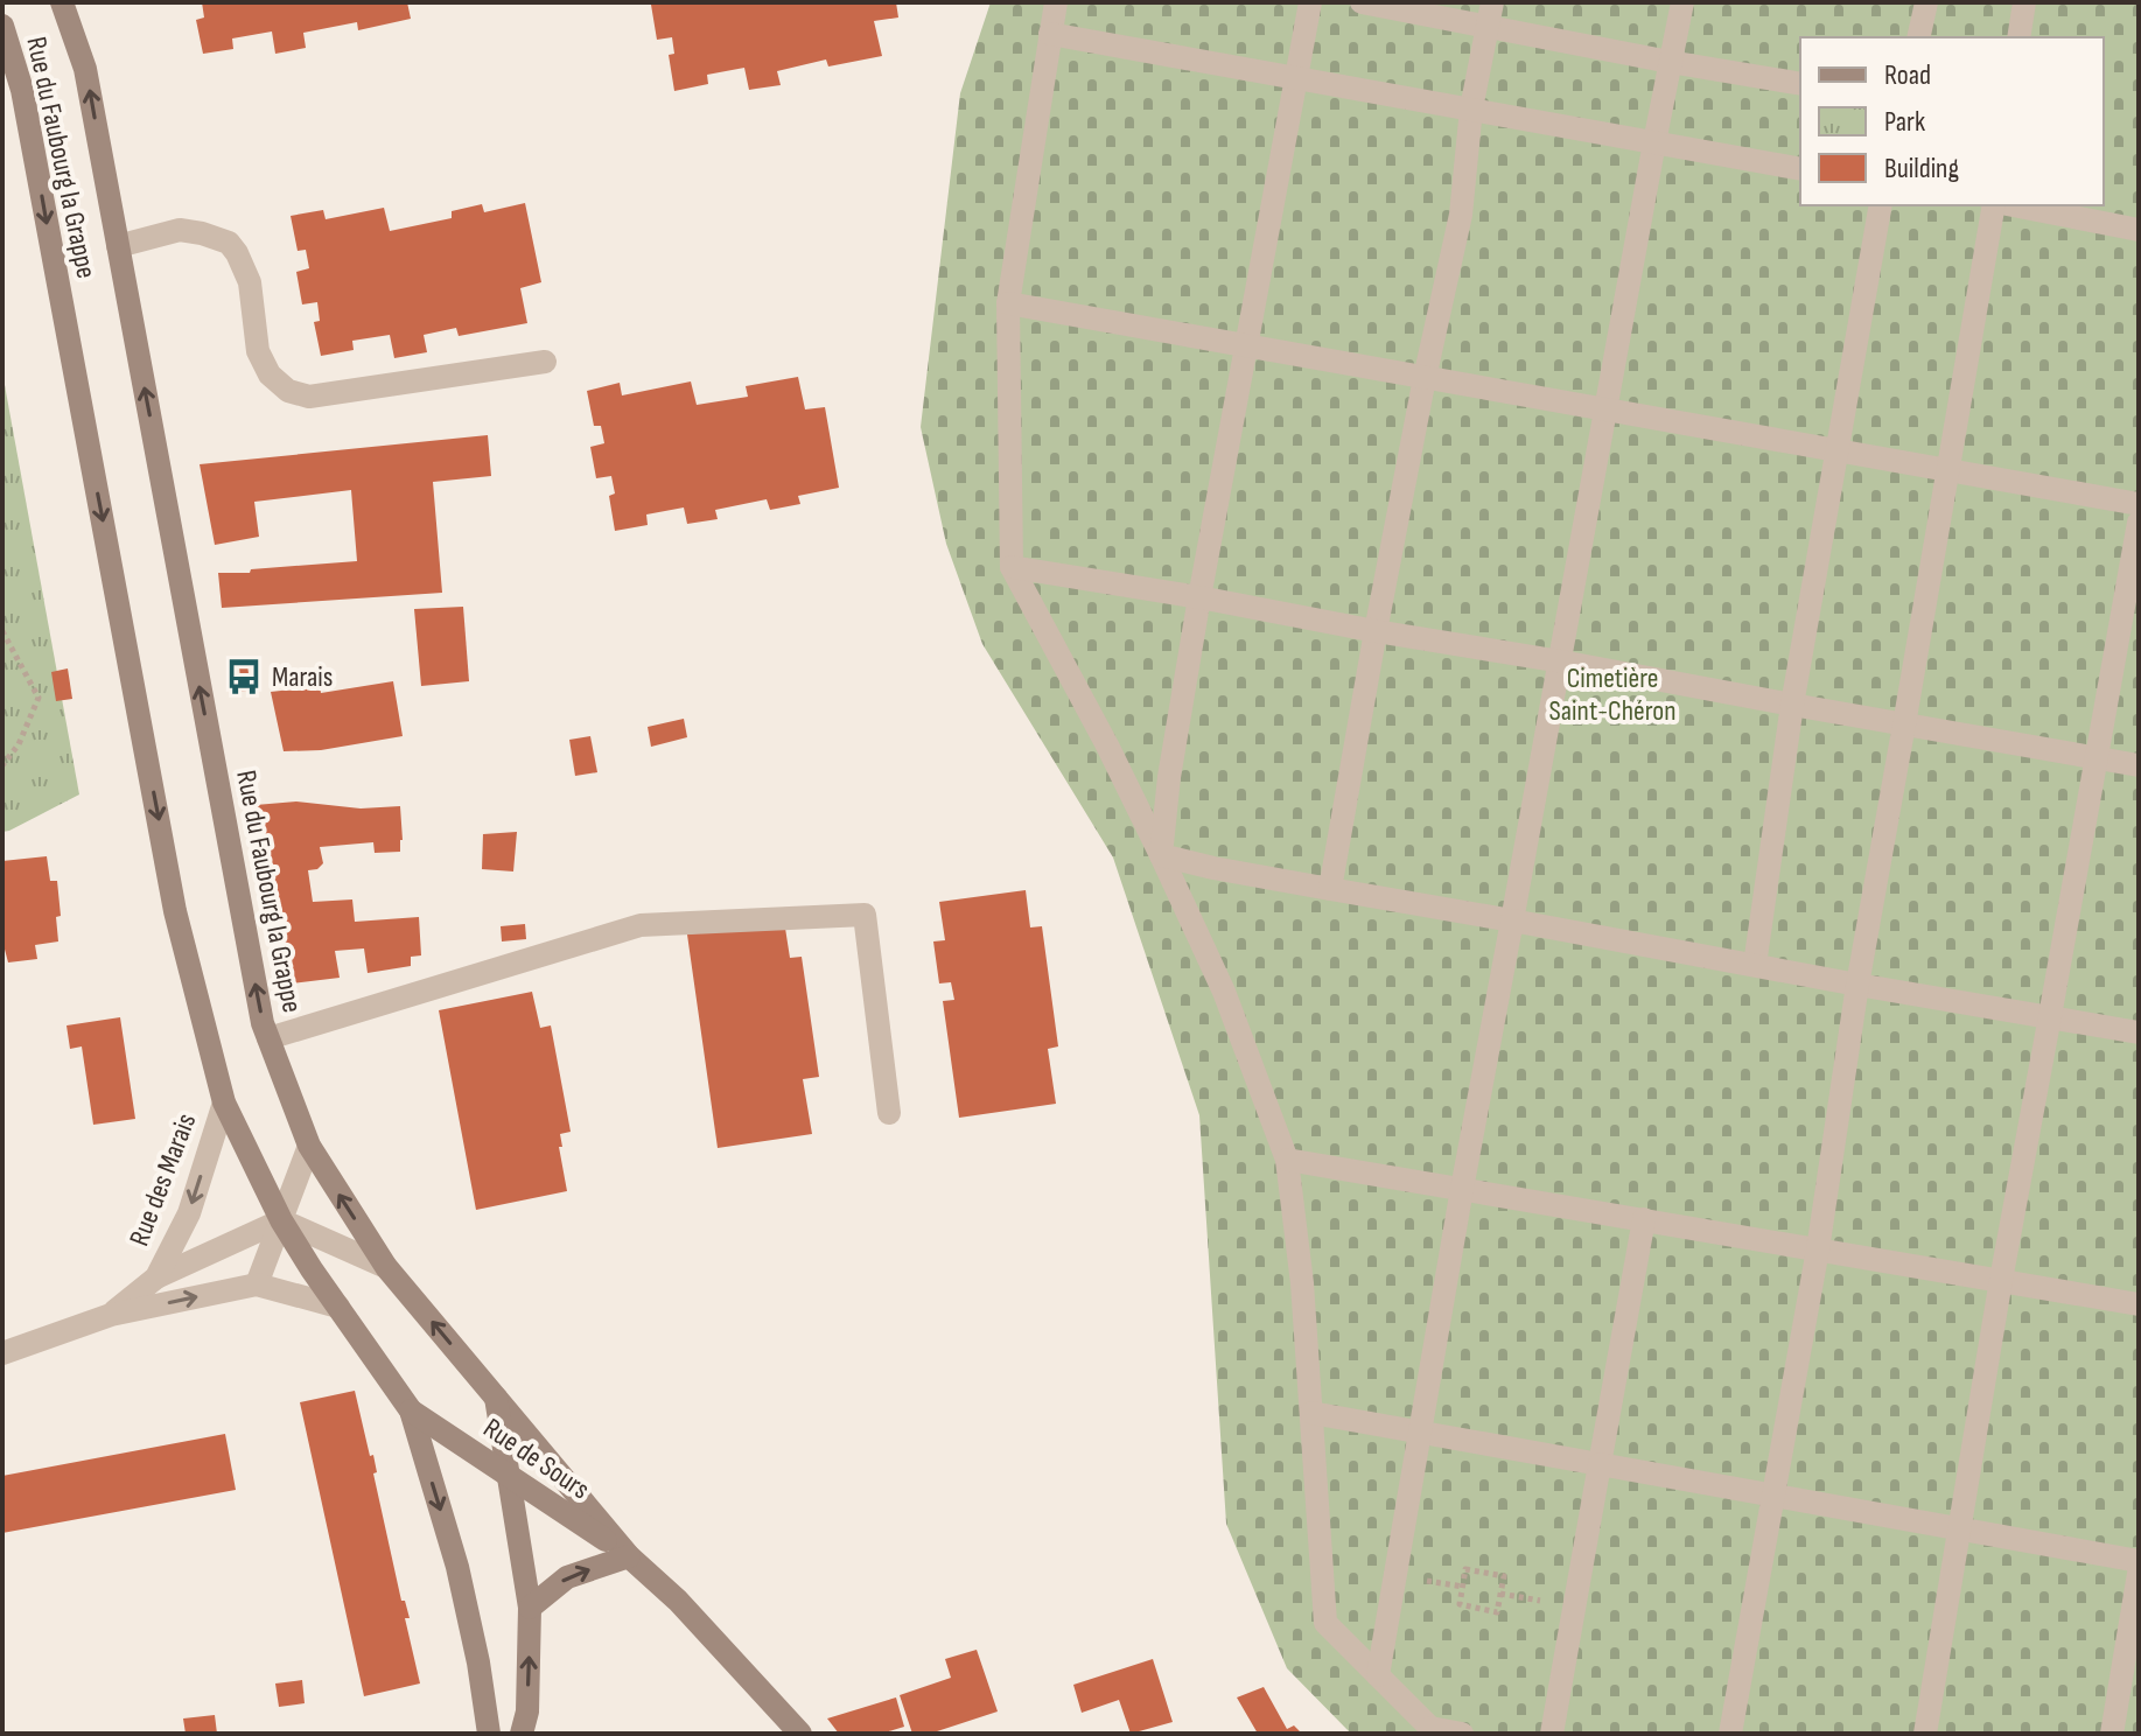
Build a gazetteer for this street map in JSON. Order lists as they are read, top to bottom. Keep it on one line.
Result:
{"streets":{"main road":["Rue du Faubourg la Grappe","Rue de Sours"],"street":["Rue des Marais"]},"crossings":[["Rue du Faubourg la Grappe","Rue des Marais"],["Rue du Faubourg la Grappe","Rue de Sours"]],"parks":["Cimetière Saint-Chéron"],"places":{"bus stop":["Marais"]},"legend":["Road","Park","Building"]}
